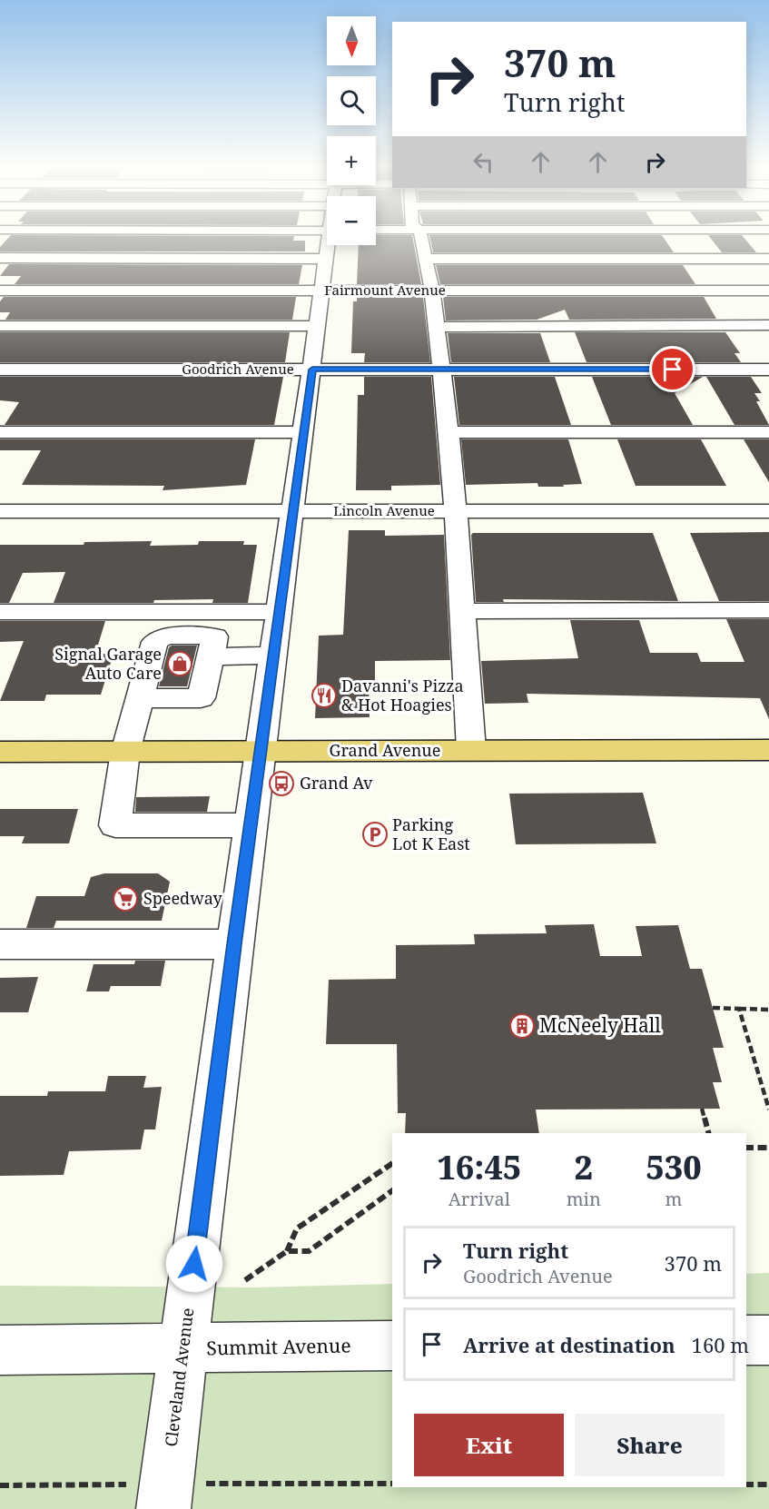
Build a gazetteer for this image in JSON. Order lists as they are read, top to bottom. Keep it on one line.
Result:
{"streets":{"main road":["Grand Avenue"],"street":["Fairmount Avenue","Goodrich Avenue","Lincoln Avenue","Summit Avenue","Cleveland Avenue"]},"crossings":[["Fairmount Avenue","Cleveland Avenue"],["Goodrich Avenue","Cleveland Avenue"],["Lincoln Avenue","Cleveland Avenue"],["Grand Avenue","Cleveland Avenue"],["Summit Avenue","Cleveland Avenue"]],"places":{"shop":["Signal Garage Auto Care"],"restaurant":["Davanni's Pizza & Hot Hoagies"],"bus stop":["Grand Av"],"parking":["Parking Lot K East"],"supermarket":["Speedway"],"building":["McNeely Hall"]},"north":"bottom","page":{"map_buttons":["+","−"],"turn":["370 m","Turn right"],"eta":["16:45","Arrival","2","min","530","m"],"list":[{"name":"Turn right","note":"Goodrich Avenue","value":"370 m"},{"name":"Arrive at destination","value":"160 m"}],"buttons":["Exit","Share"]}}
